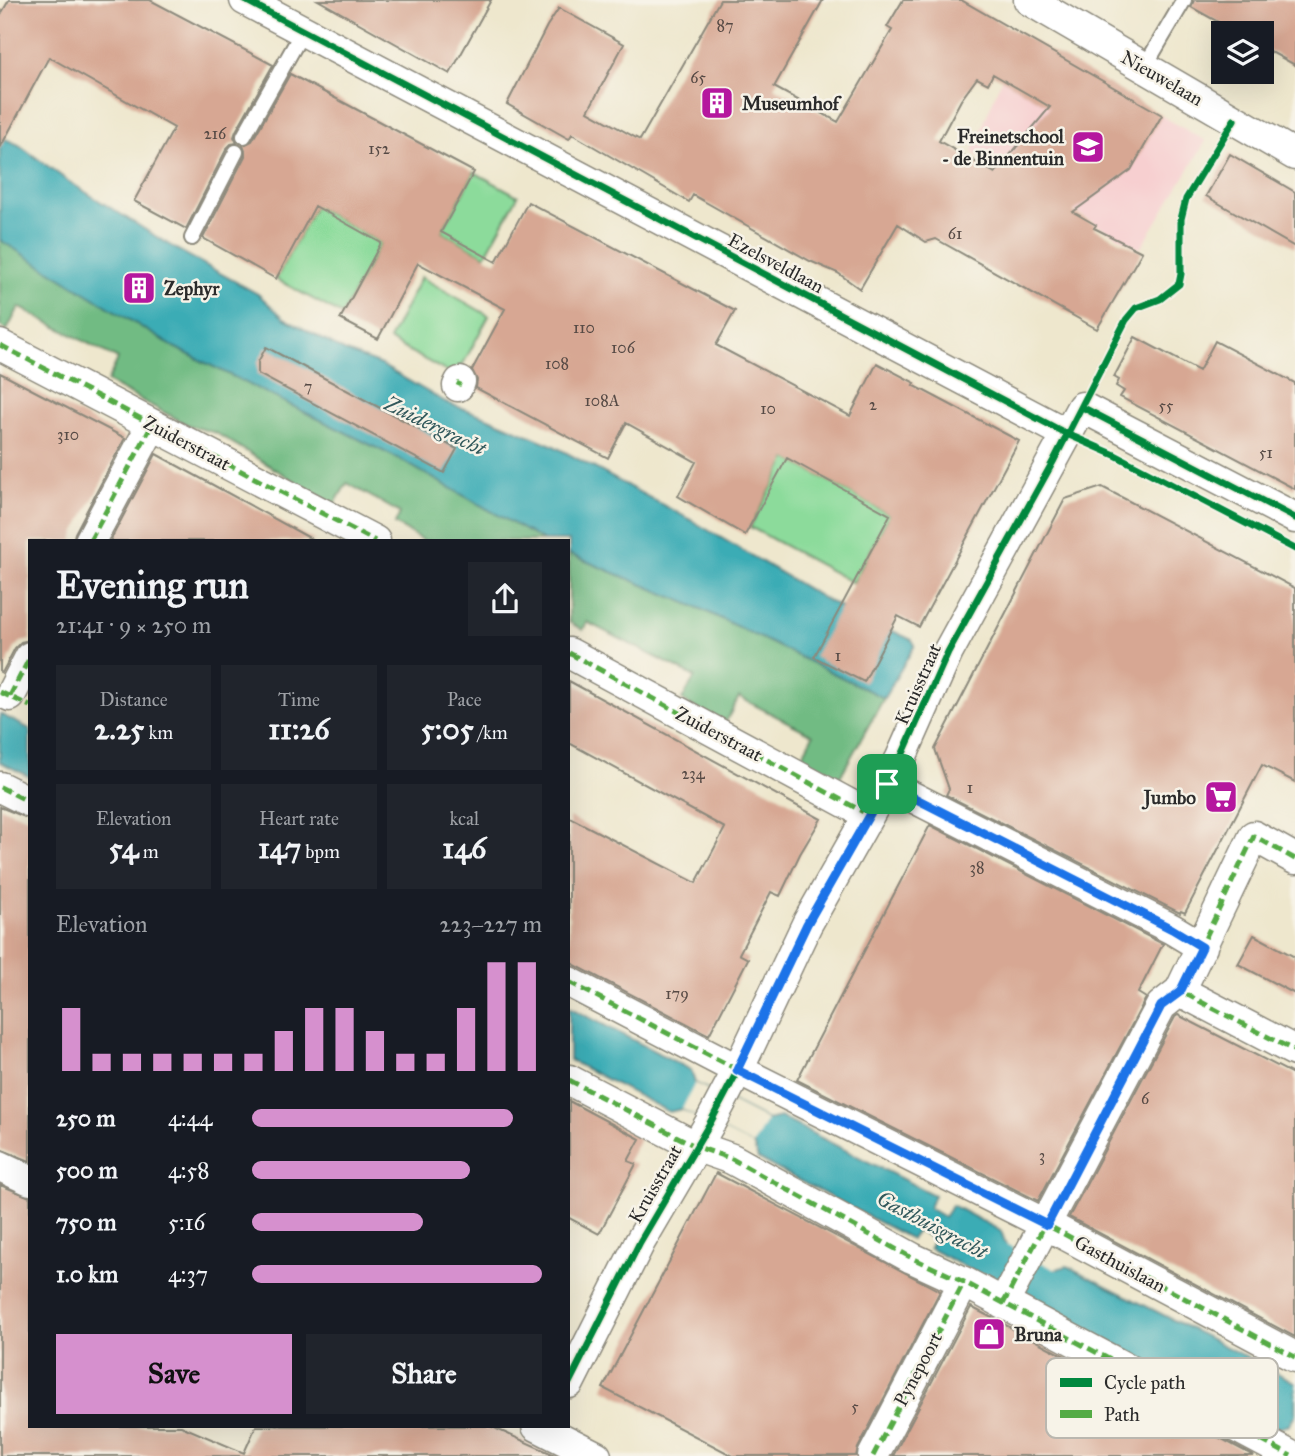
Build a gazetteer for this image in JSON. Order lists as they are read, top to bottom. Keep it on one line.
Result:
{"streets":{"street":["Nieuwelaan","Ezelsveldlaan","Zuiderstraat","Kruisstraat","Gasthuislaan","Pynepoort"]},"crossings":[["Ezelsveldlaan","Kruisstraat"],["Zuiderstraat","Kruisstraat"],["Kruisstraat","Gasthuislaan"]],"water":["Zuidergracht","Gasthuisgracht"],"places":{"building":["Museumhof","Zephyr"],"school or university":["Freinetschool - de Binnentuin"],"supermarket":["Jumbo"],"shop":["Bruna"]},"house_numbers":["87","65","216","152","61","110","106","108","7","108A","2","55","10","310","51","1","234","1","38","179","6","3","5"],"legend":["Cycle path","Path"],"page":{"heading":["Evening run","21:41 · 9 × 250 m"],"stats":[["Distance","2.25 km"],["Time","11:26"],["Pace","5:05 /km"],["Elevation","54 m"],["Heart rate","147 bpm"],["kcal","146"]],"chart":["Elevation","223–227 m"],"list":[{"name":"250 m","note":"4:44"},{"name":"500 m","note":"4:58"},{"name":"750 m","note":"5:16"},{"name":"1.0 km","note":"4:37"}],"buttons":["Save","Share"]}}
